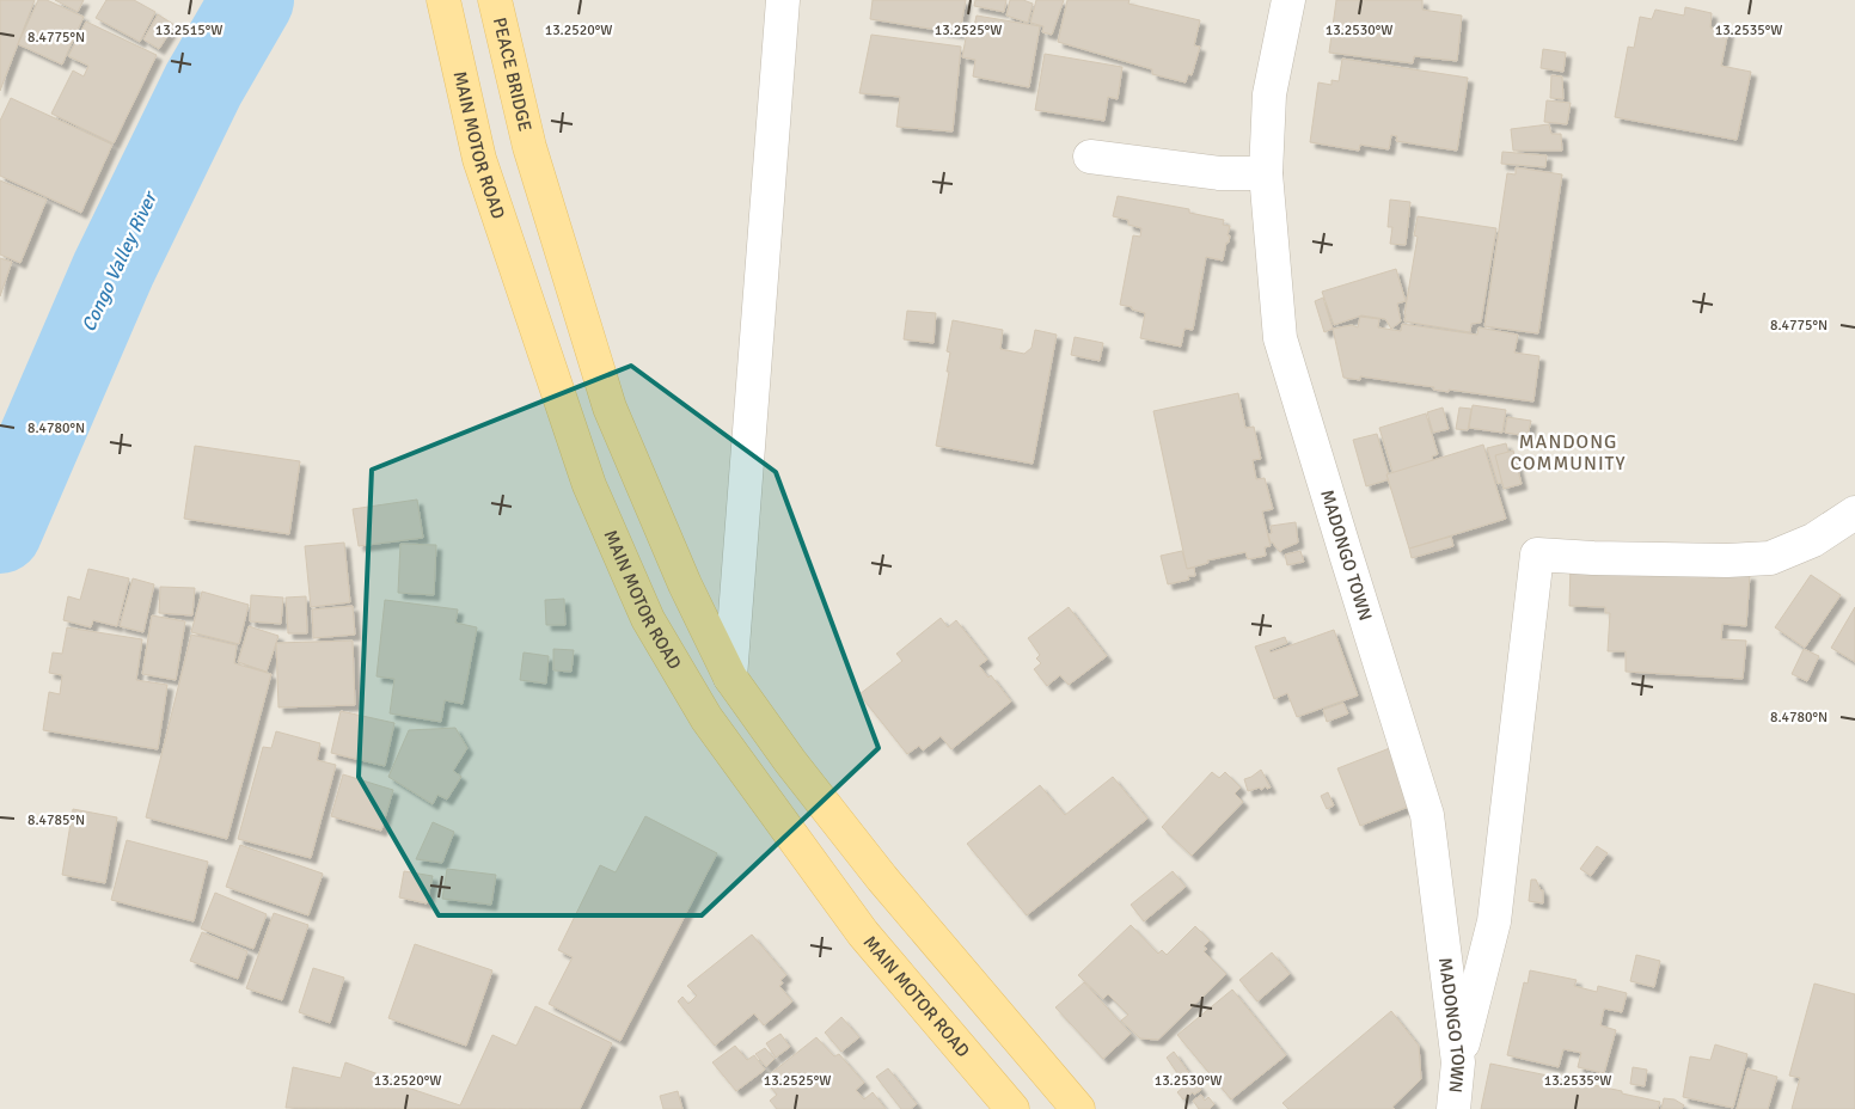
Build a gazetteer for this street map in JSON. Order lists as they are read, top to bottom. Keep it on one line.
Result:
{"streets":{"main road":["PEACE BRIDGE","MAIN MOTOR ROAD"],"street":["MADONGO TOWN"]},"districts":["MANDONG COMMUNITY"],"water":["Congo Valley River"],"coordinates":["13.2515°W","13.2520°W","13.2525°W","13.2535°W","13.2530°W","8.4775°N","8.4780°N","8.4785°N"]}
